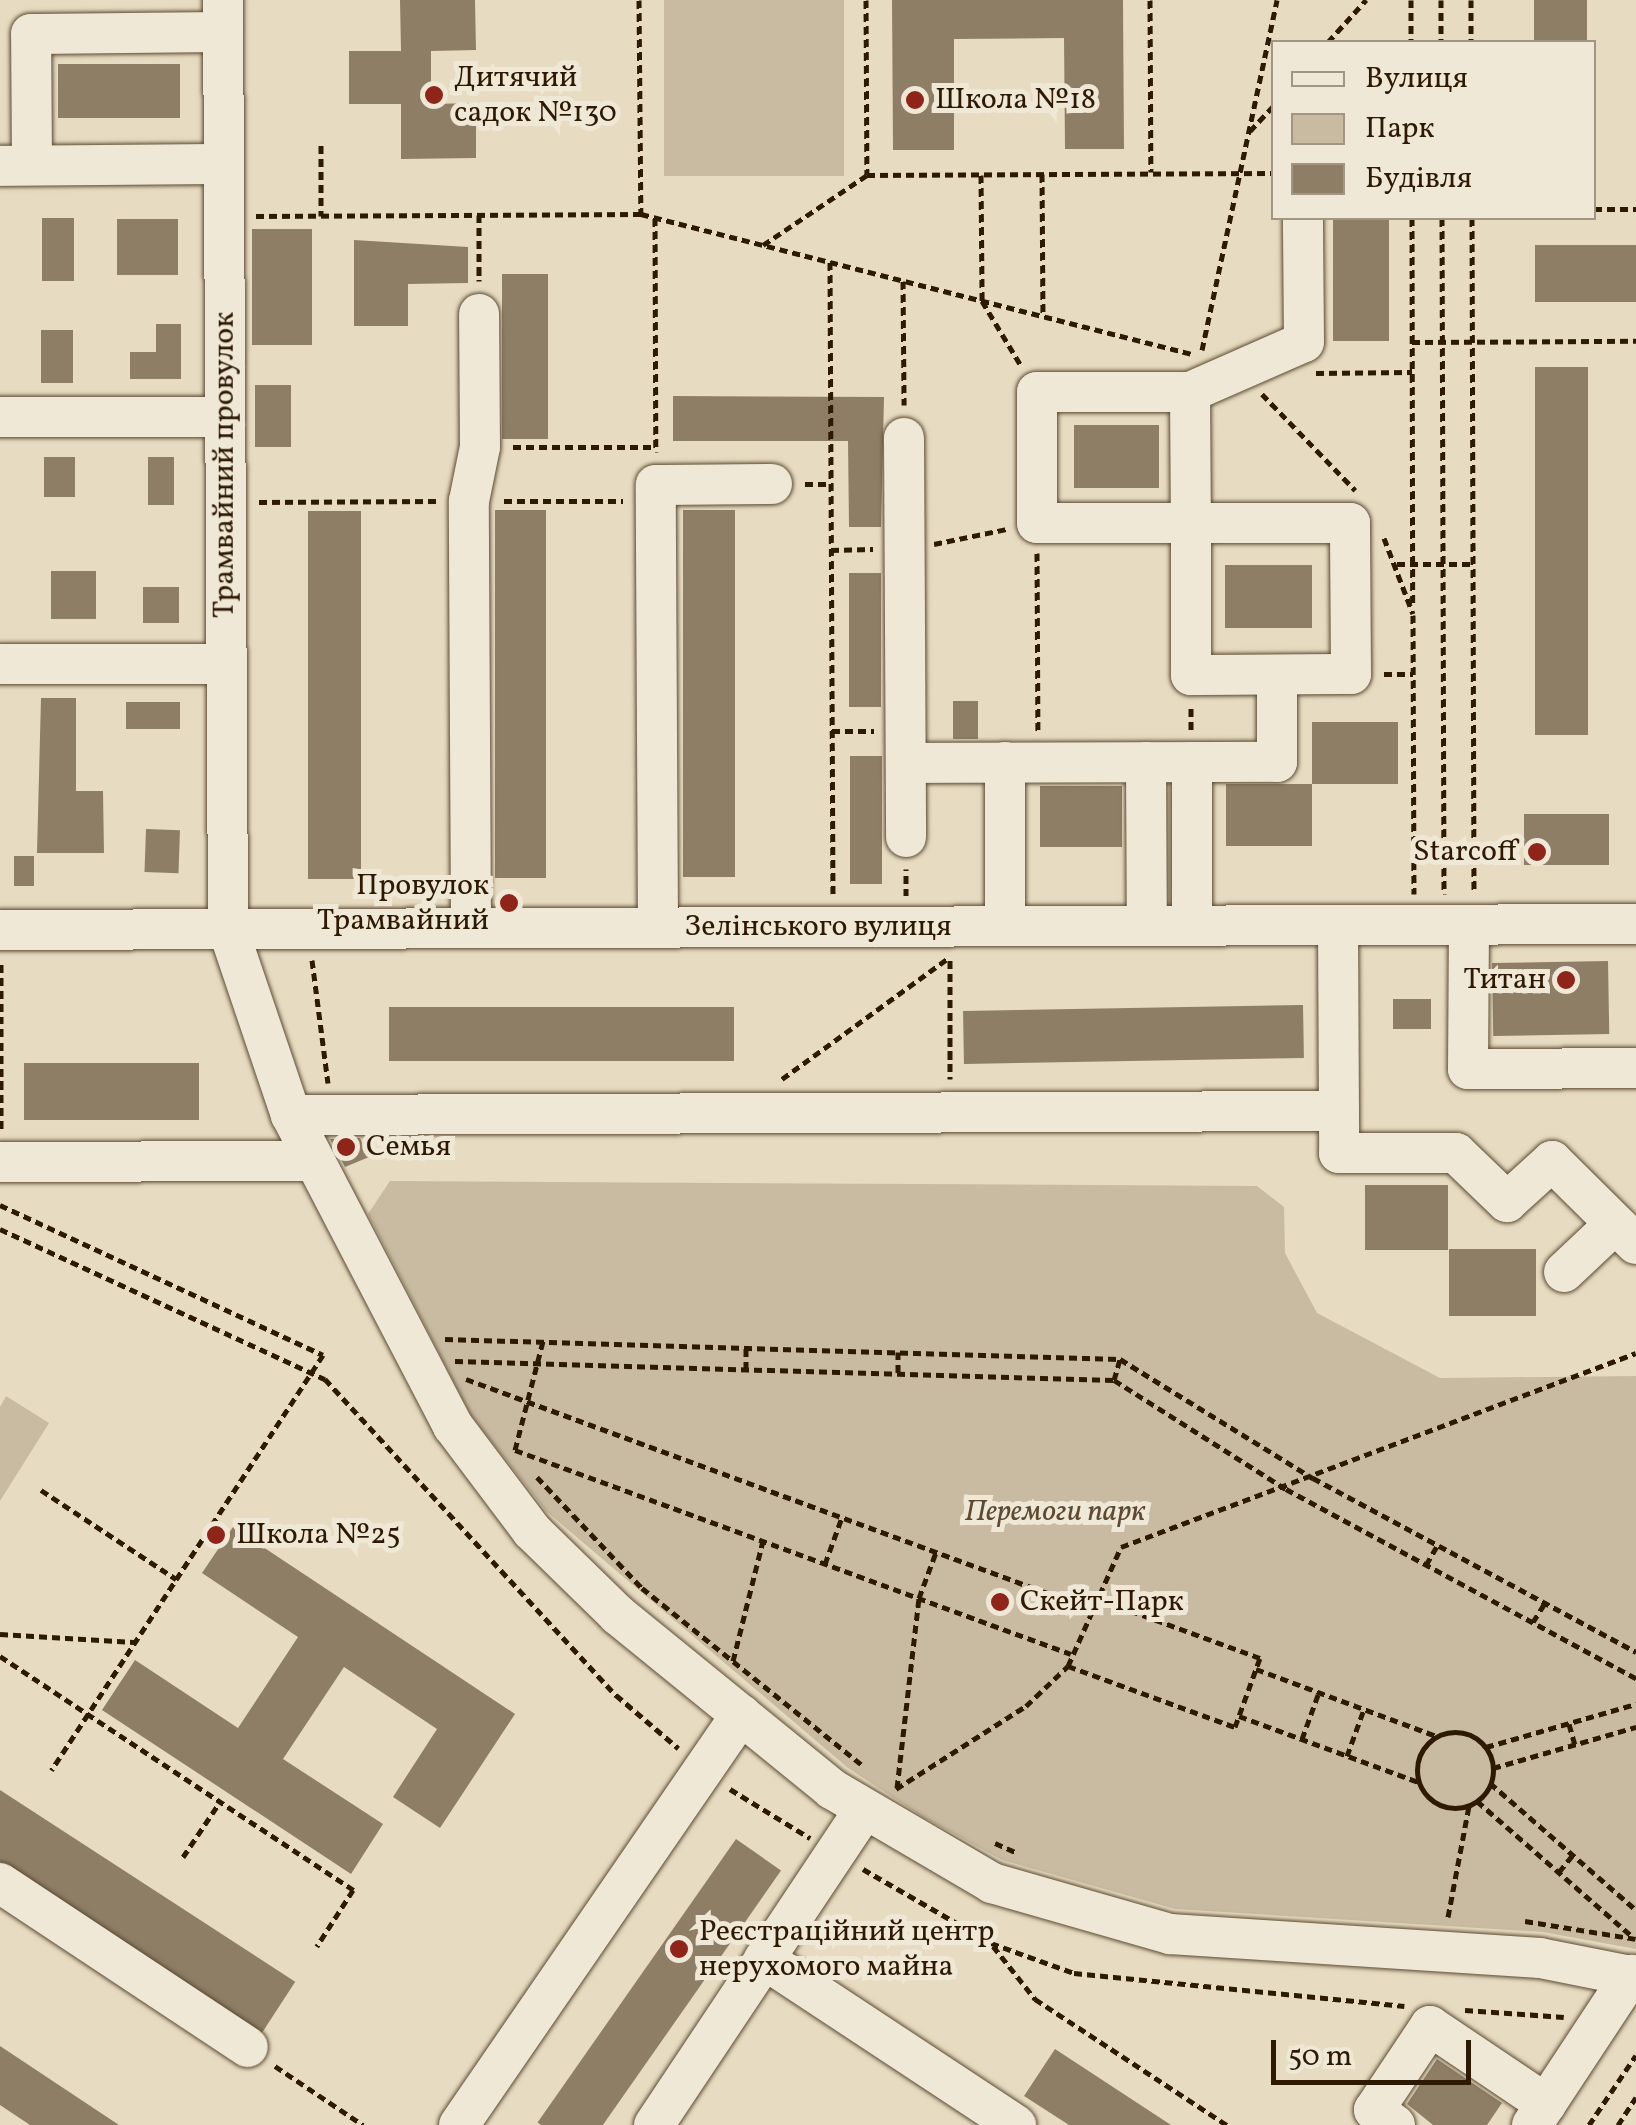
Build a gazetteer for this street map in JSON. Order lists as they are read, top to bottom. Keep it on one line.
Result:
{"streets":{"street":["Трамвайний провулок","Зелінського вулиця"]},"crossings":[["Трамвайний провулок","Зелінського вулиця"]],"parks":["Перемоги парк"],"places":["Дитячий садок №130","Школа №18","Starcoff","Провулок Трамвайний","Титан","Семья","Школа №25","Скейт-Парк","Реєстраційний центр нерухомого майна"],"legend":["Вулиця","Парк","Будівля"],"scale_bar":"50 m"}
